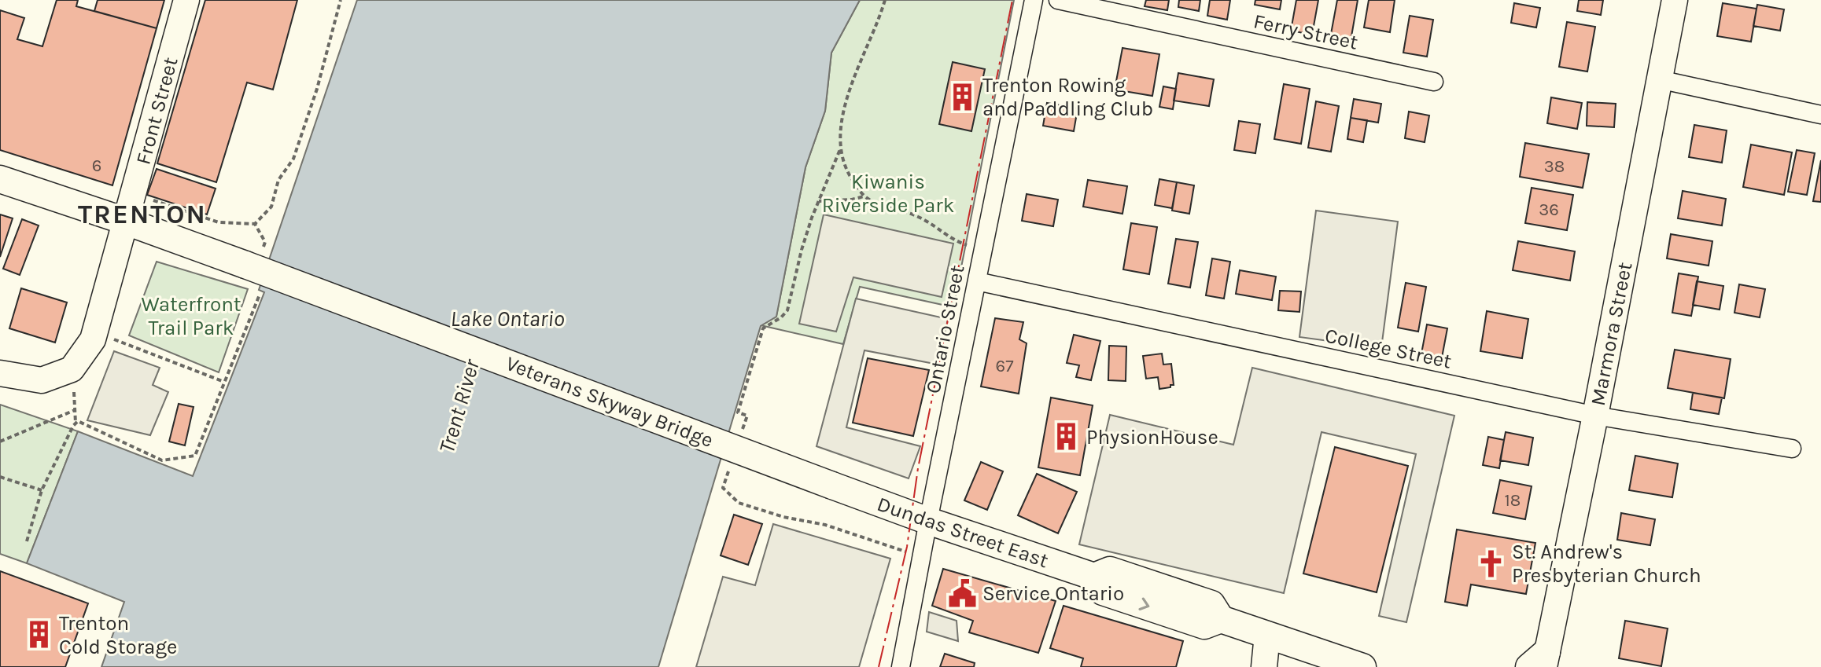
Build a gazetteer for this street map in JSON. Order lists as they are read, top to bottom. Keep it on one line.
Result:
{"streets":{"main road":["Front Street","Marmora Street","Veterans Skyway Bridge","Dundas Street East"],"street":["Ferry Street","Ontario Street","College Street"]},"crossings":[["Front Street","Veterans Skyway Bridge"],["Ontario Street","College Street"],["Ontario Street","Dundas Street East"],["Marmora Street","College Street"],["Veterans Skyway Bridge","Dundas Street East"]],"districts":["TRENTON"],"water":["Lake Ontario","Trent River"],"parks":["Kiwanis Riverside Park","Waterfront Trail Park"],"places":{"building":["Trenton Rowing and Paddling Club","PhysionHouse","Trenton Cold Storage"],"church":["St. Andrew's Presbyterian Church"],"public building":["Service Ontario"]},"house_numbers":["6","38","36","67","18"]}
